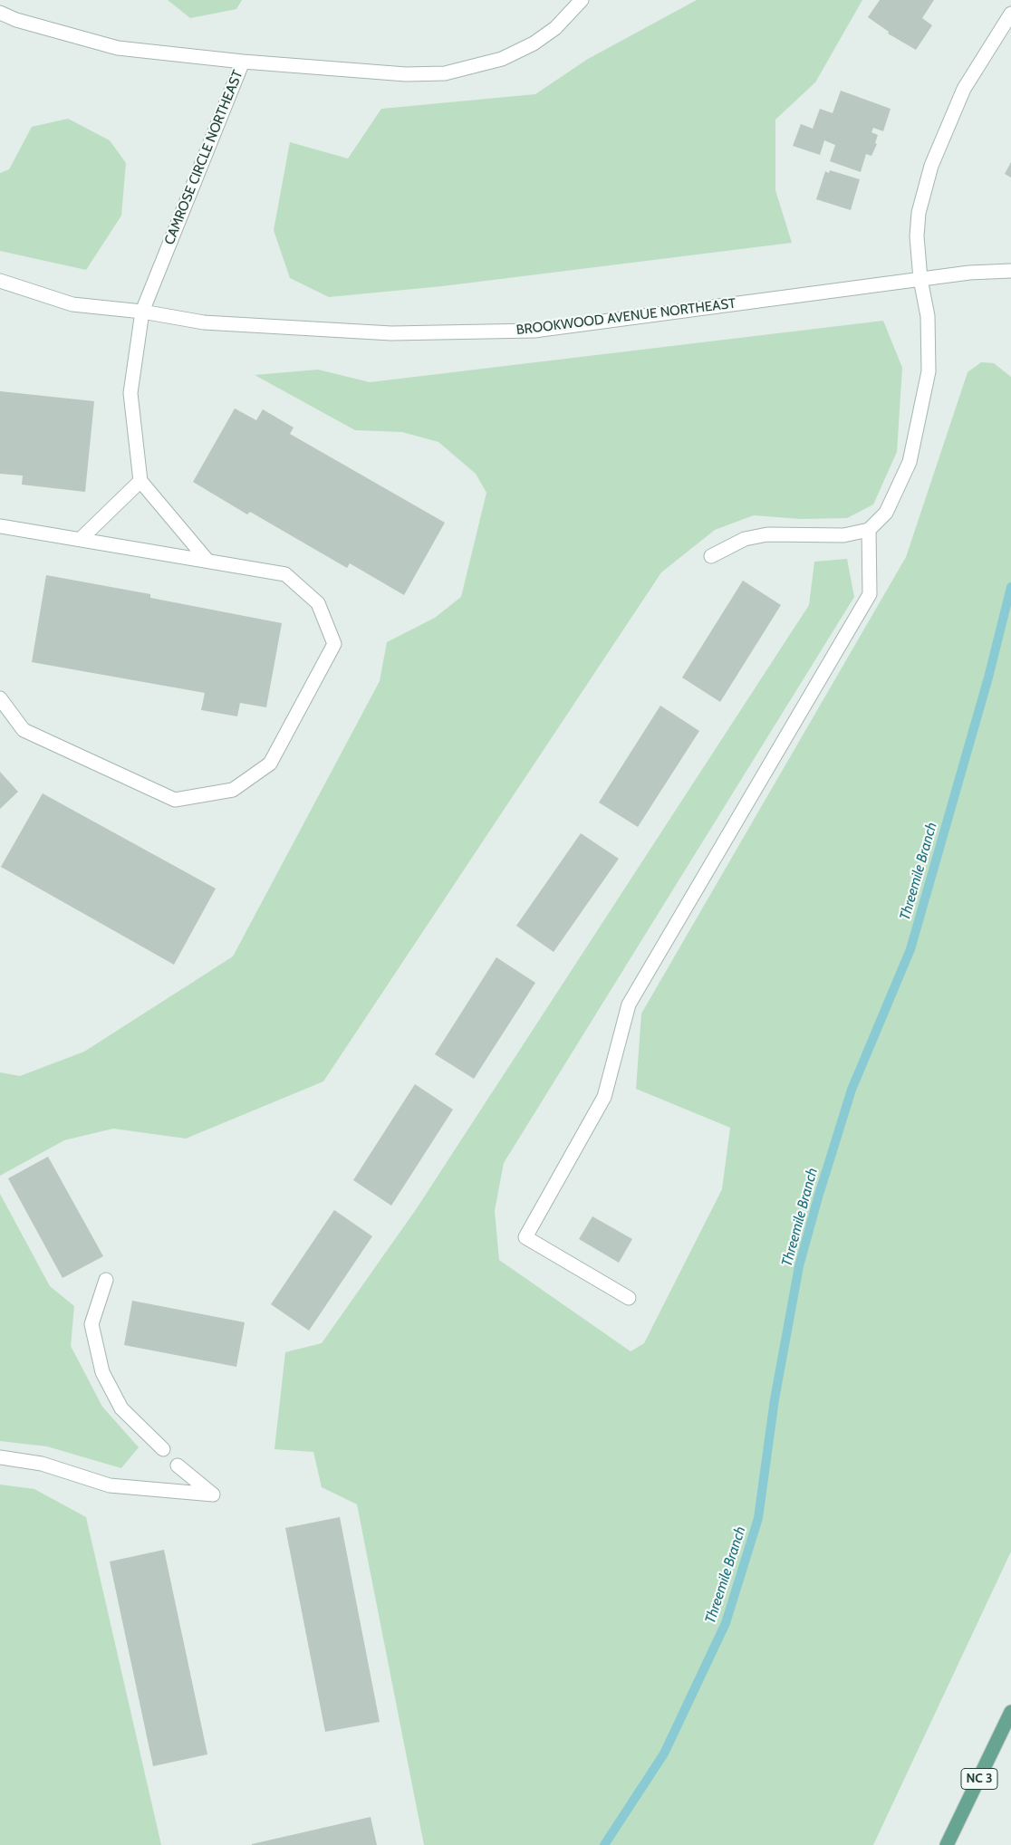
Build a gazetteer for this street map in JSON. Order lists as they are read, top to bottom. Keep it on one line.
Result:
{"streets":{"main road":["NC 3"],"street":["CAMROSE CIRCLE NORTHEAST","BROOKWOOD AVENUE NORTHEAST"]},"crossings":[["CAMROSE CIRCLE NORTHEAST","BROOKWOOD AVENUE NORTHEAST"]],"water":["Threemile Branch"]}
